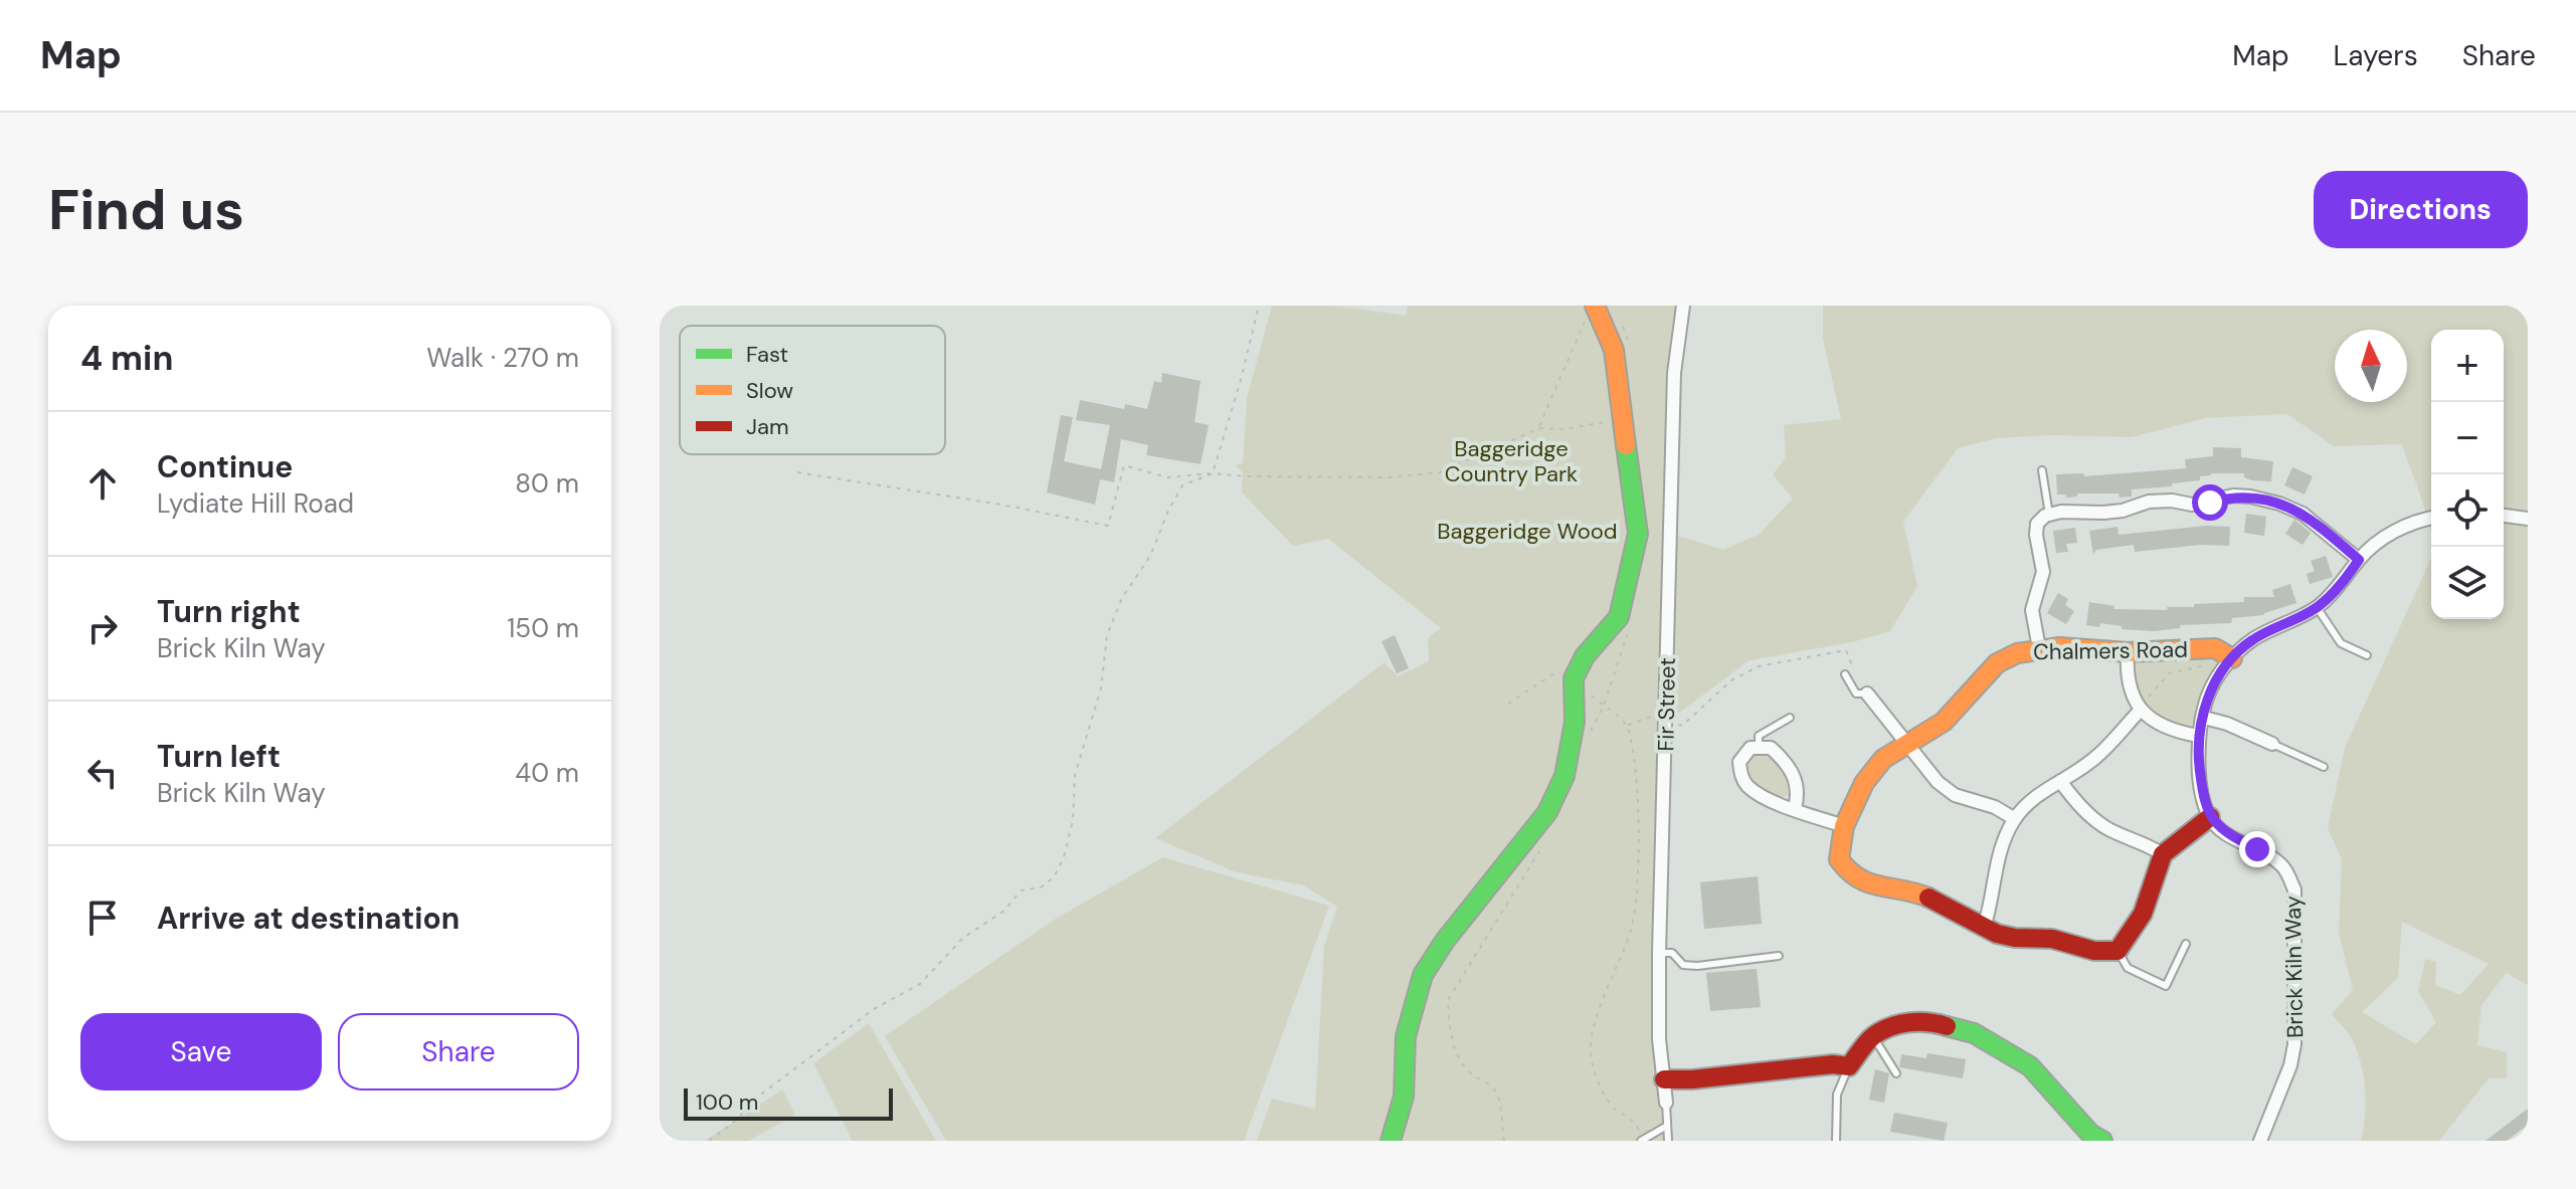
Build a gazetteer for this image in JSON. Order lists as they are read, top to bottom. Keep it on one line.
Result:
{"streets":{"street":["Chalmers Road","Fir Street","Brick Kiln Way"]},"parks":["Baggeridge Country Park","Baggeridge Wood"],"legend":["Fast","Slow","Jam"],"scale_bar":"100 m","north":"top","page":{"header":"Map","nav":["Map","Layers","Share"],"buttons":["Directions",["Save","Share"]],"title":"Find us","heading":["4 min","Walk · 270 m"],"map_buttons":["+","−"],"list":[["Continue","Lydiate Hill Road","80 m"],["Turn right","Brick Kiln Way","150 m"],["Turn left","Brick Kiln Way","40 m"],"Arrive at destination"],"scale":"100 m"}}
